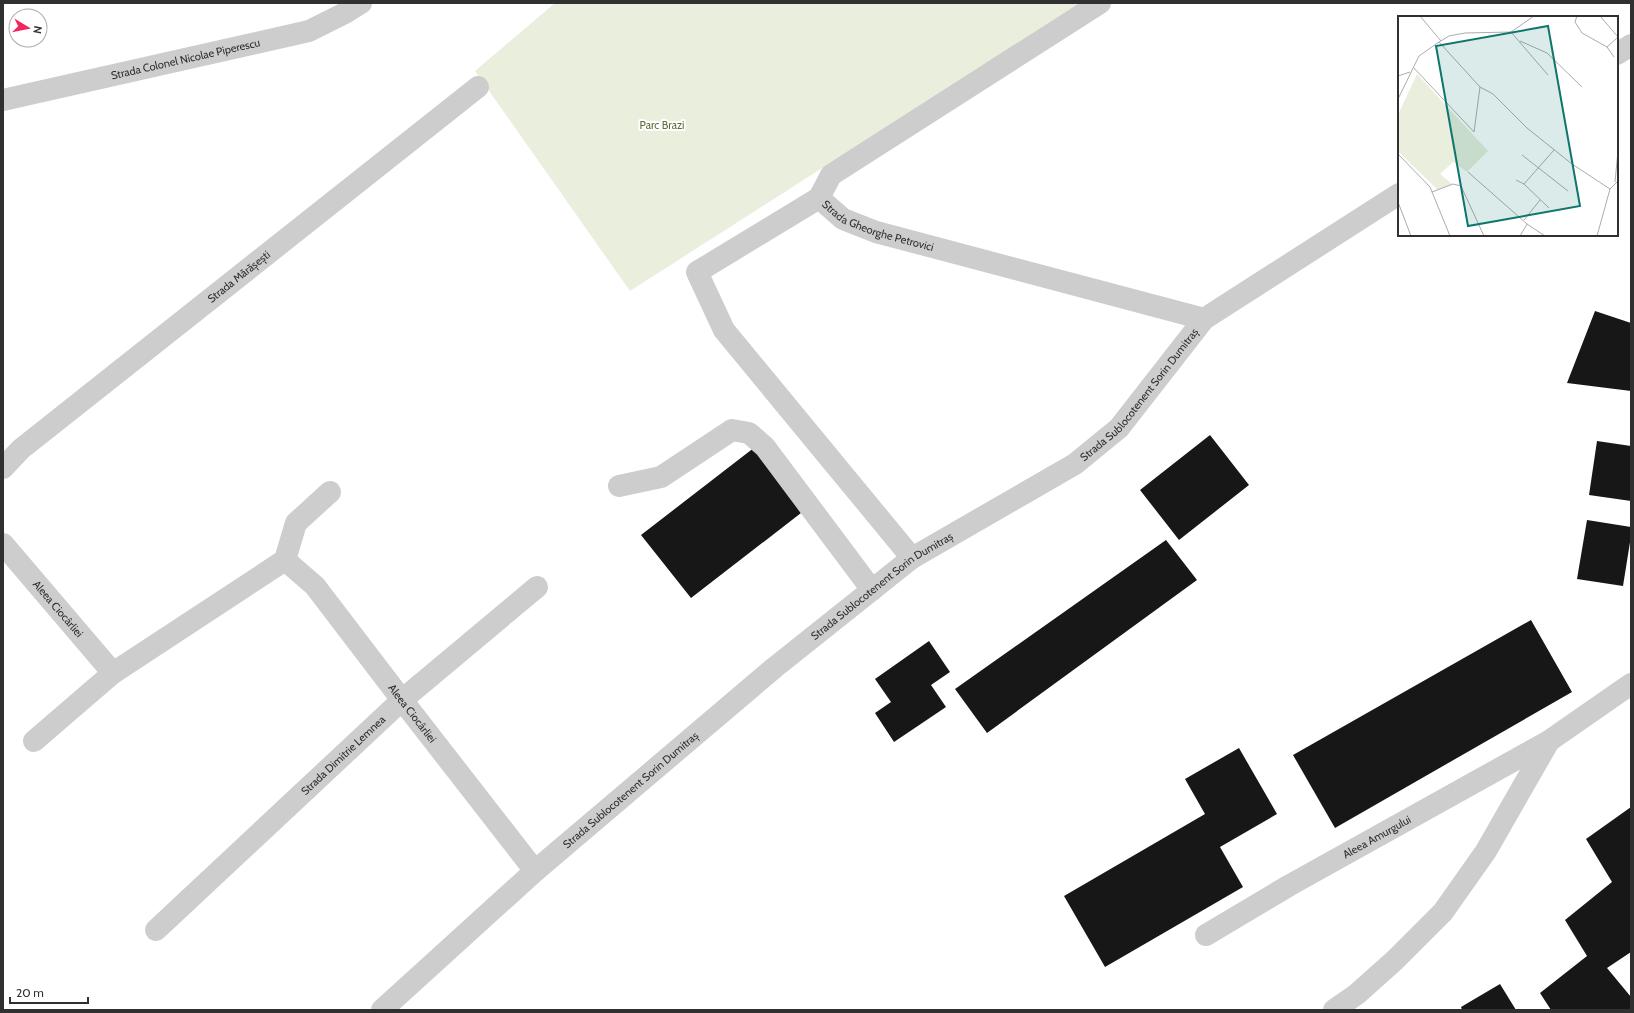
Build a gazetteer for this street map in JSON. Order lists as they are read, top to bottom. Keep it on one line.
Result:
{"streets":{"street":["Strada Colonel Nicolae Piperescu","Strada Gheorghe Petrovici","Strada Mărășești","Strada Sublocotenent Sorin Dumitraș","Aleea Ciocârliei","Strada Dimitrie Lemnea","Aleea Amurgului"]},"crossings":[["Strada Gheorghe Petrovici","Strada Sublocotenent Sorin Dumitraș"],["Strada Sublocotenent Sorin Dumitraș","Aleea Ciocârliei"],["Aleea Ciocârliei","Strada Dimitrie Lemnea"]],"parks":["Parc Brazi"],"scale_bar":"20 m","north":"right"}
